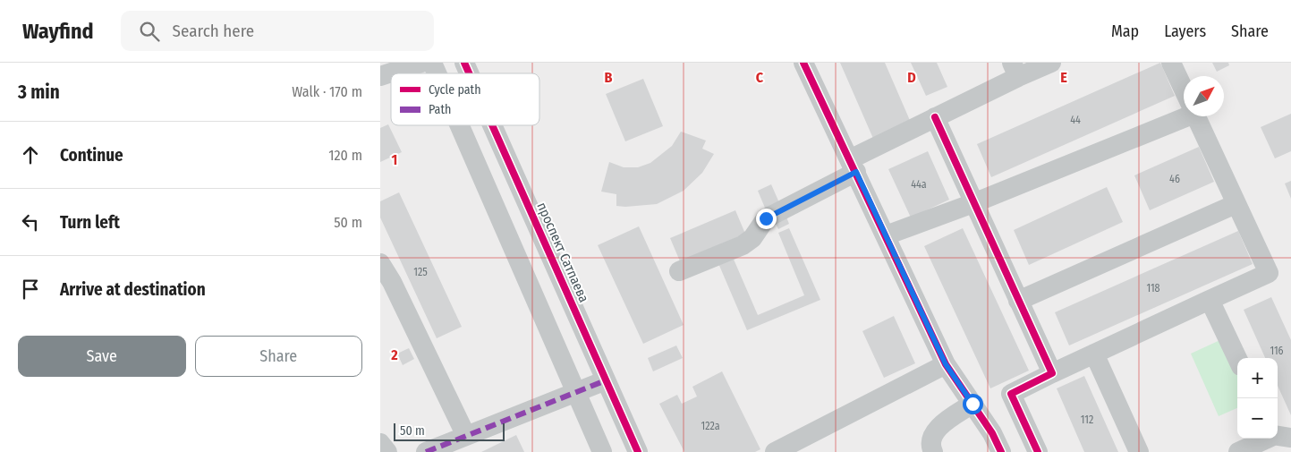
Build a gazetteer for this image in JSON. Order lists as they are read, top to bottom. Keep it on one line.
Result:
{"streets":{"street":["проспект Сатпаева"]},"house_numbers":["44","46","44а","125","118","116","112","122а"],"legend":["Cycle path","Path"],"scale_bar":"50 m","north":"top right","page":{"header":"Wayfind","search":"Search here","nav":["Map","Layers","Share"],"heading":["3 min","Walk · 170 m"],"list":[["Continue","120 m"],["Turn left","50 m"],"Arrive at destination"],"buttons":["Save","Share"],"map_buttons":["+","−"],"scale":"50 m"},"grid":{"columns":["B","C","D","E"],"rows":["1","2"]}}
